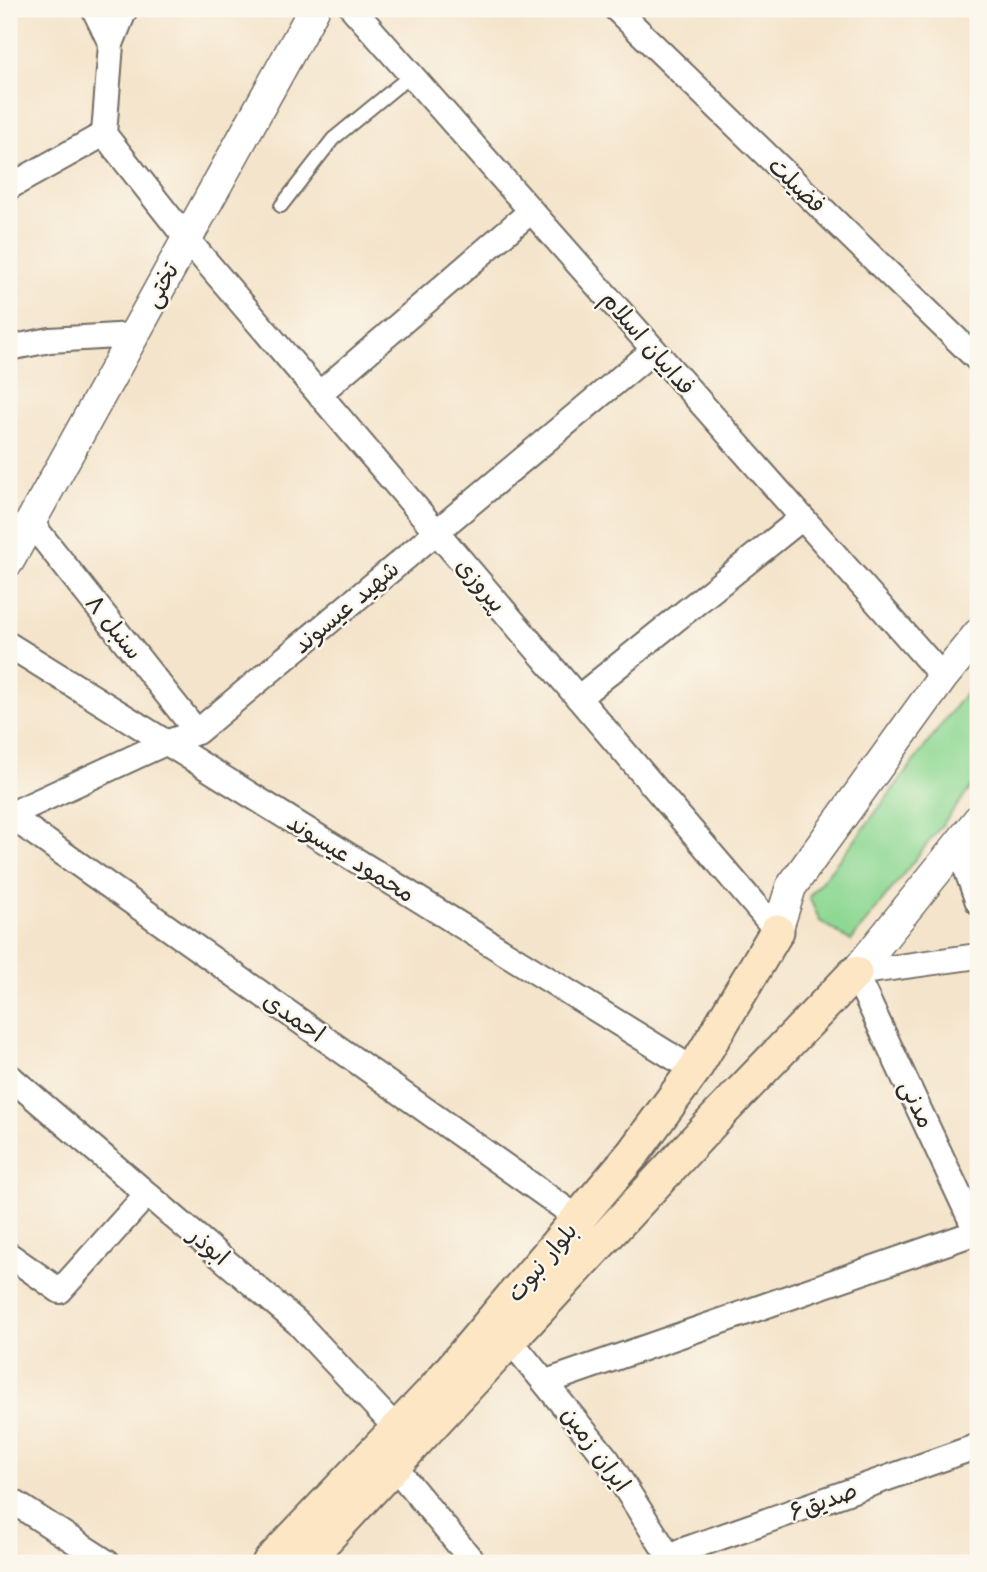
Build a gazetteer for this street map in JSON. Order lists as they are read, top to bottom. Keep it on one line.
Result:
{"streets":{"main road":["بلوار نبوت"],"street":["فضیلت","تختی","فداییان اسلام","پیروزی","شهید عیسوند","سنبل ۸","محمود عیسوند","احمدی","مدنی","ابوذر","ایران زمین","صدیق۶"]},"crossings":[["تختی","پیروزی"],["تختی","سنبل ۸"],["فداییان اسلام","شهید عیسوند"],["پیروزی","شهید عیسوند"],["پیروزی","بلوار نبوت"],["شهید عیسوند","سنبل ۸"],["شهید عیسوند","محمود عیسوند"],["شهید عیسوند","احمدی"],["محمود عیسوند","بلوار نبوت"],["احمدی","بلوار نبوت"],["مدنی","بلوار نبوت"],["ابوذر","بلوار نبوت"],["بلوار نبوت","ایران زمین"],["ایران زمین","صدیق۶"]]}
